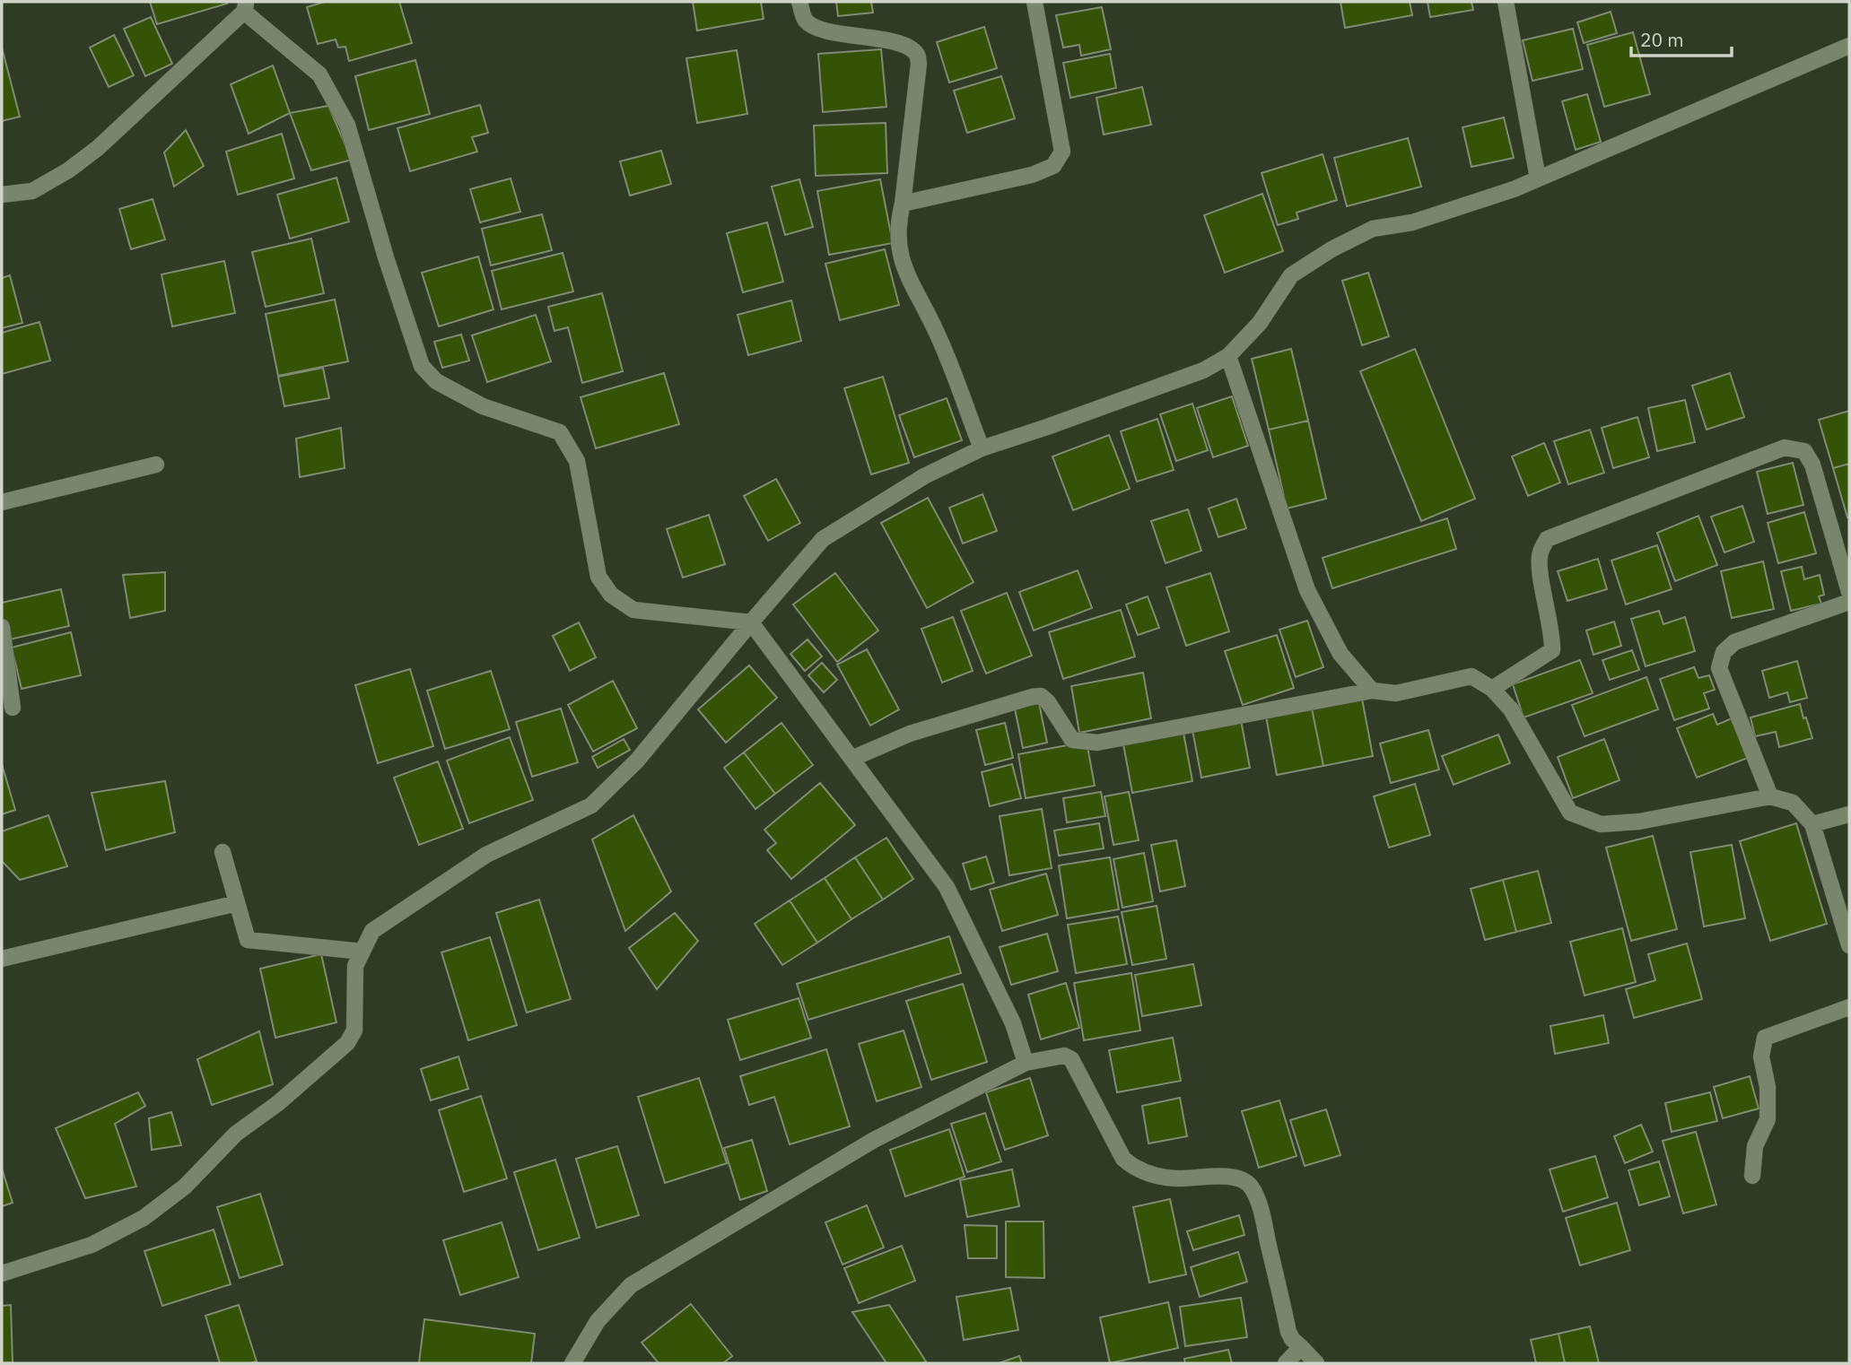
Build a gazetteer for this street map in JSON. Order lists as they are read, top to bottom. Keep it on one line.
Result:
{"scale_bar":"20 m"}
